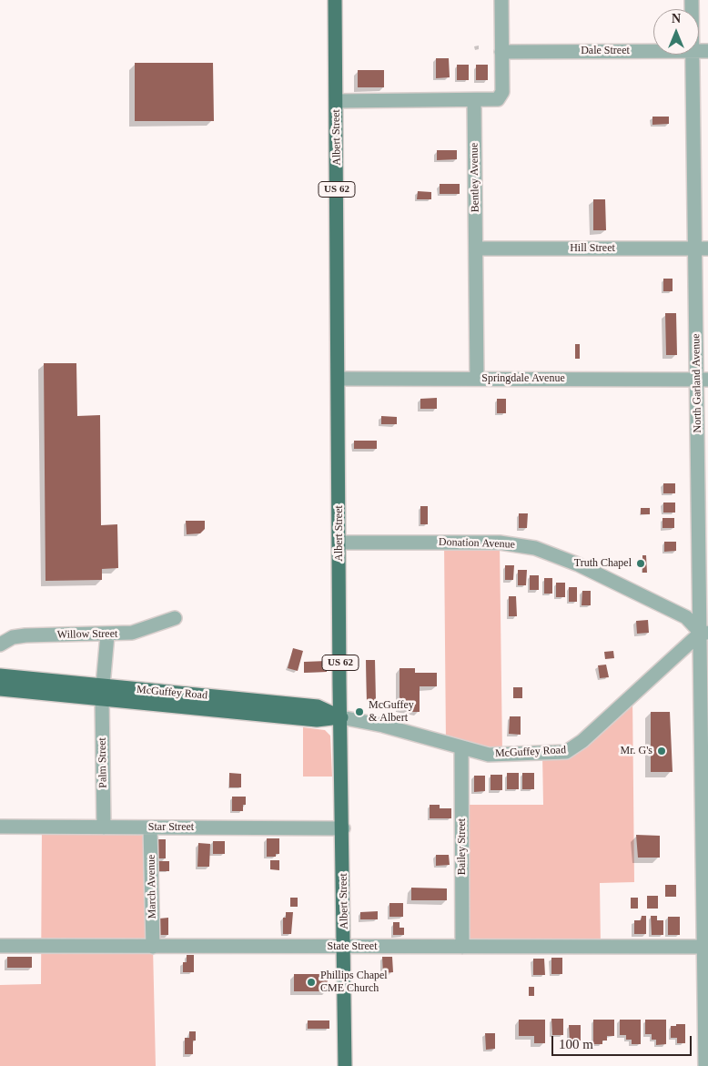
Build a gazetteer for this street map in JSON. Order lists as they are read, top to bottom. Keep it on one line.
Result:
{"streets":{"main road":["Albert Street","US 62","McGuffey Road"],"street":["Dale Street","Bentley Avenue","Hill Street","Springdale Avenue","North Garland Avenue","Donation Avenue","Willow Street","Palm Street","Star Street","Bailey Street","March Avenue","State Street"]},"crossings":[["Albert Street","Springdale Avenue"],["Albert Street","Donation Avenue"],["Albert Street","McGuffey Road"],["Albert Street","Star Street"],["Albert Street","State Street"],["Bentley Avenue","Hill Street"],["Bentley Avenue","Springdale Avenue"],["Hill Street","North Garland Avenue"],["Springdale Avenue","North Garland Avenue"],["North Garland Avenue","Donation Avenue"],["North Garland Avenue","McGuffey Road"],["North Garland Avenue","State Street"],["Donation Avenue","McGuffey Road"],["Willow Street","Palm Street"],["McGuffey Road","Palm Street"],["McGuffey Road","Bailey Street"],["Palm Street","Star Street"],["Star Street","March Avenue"],["Bailey Street","State Street"],["March Avenue","State Street"]],"places":["Truth Chapel","McGuffey & Albert","Mr. G's","Phillips Chapel CME Church"],"scale_bar":"100 m","north":"top"}
